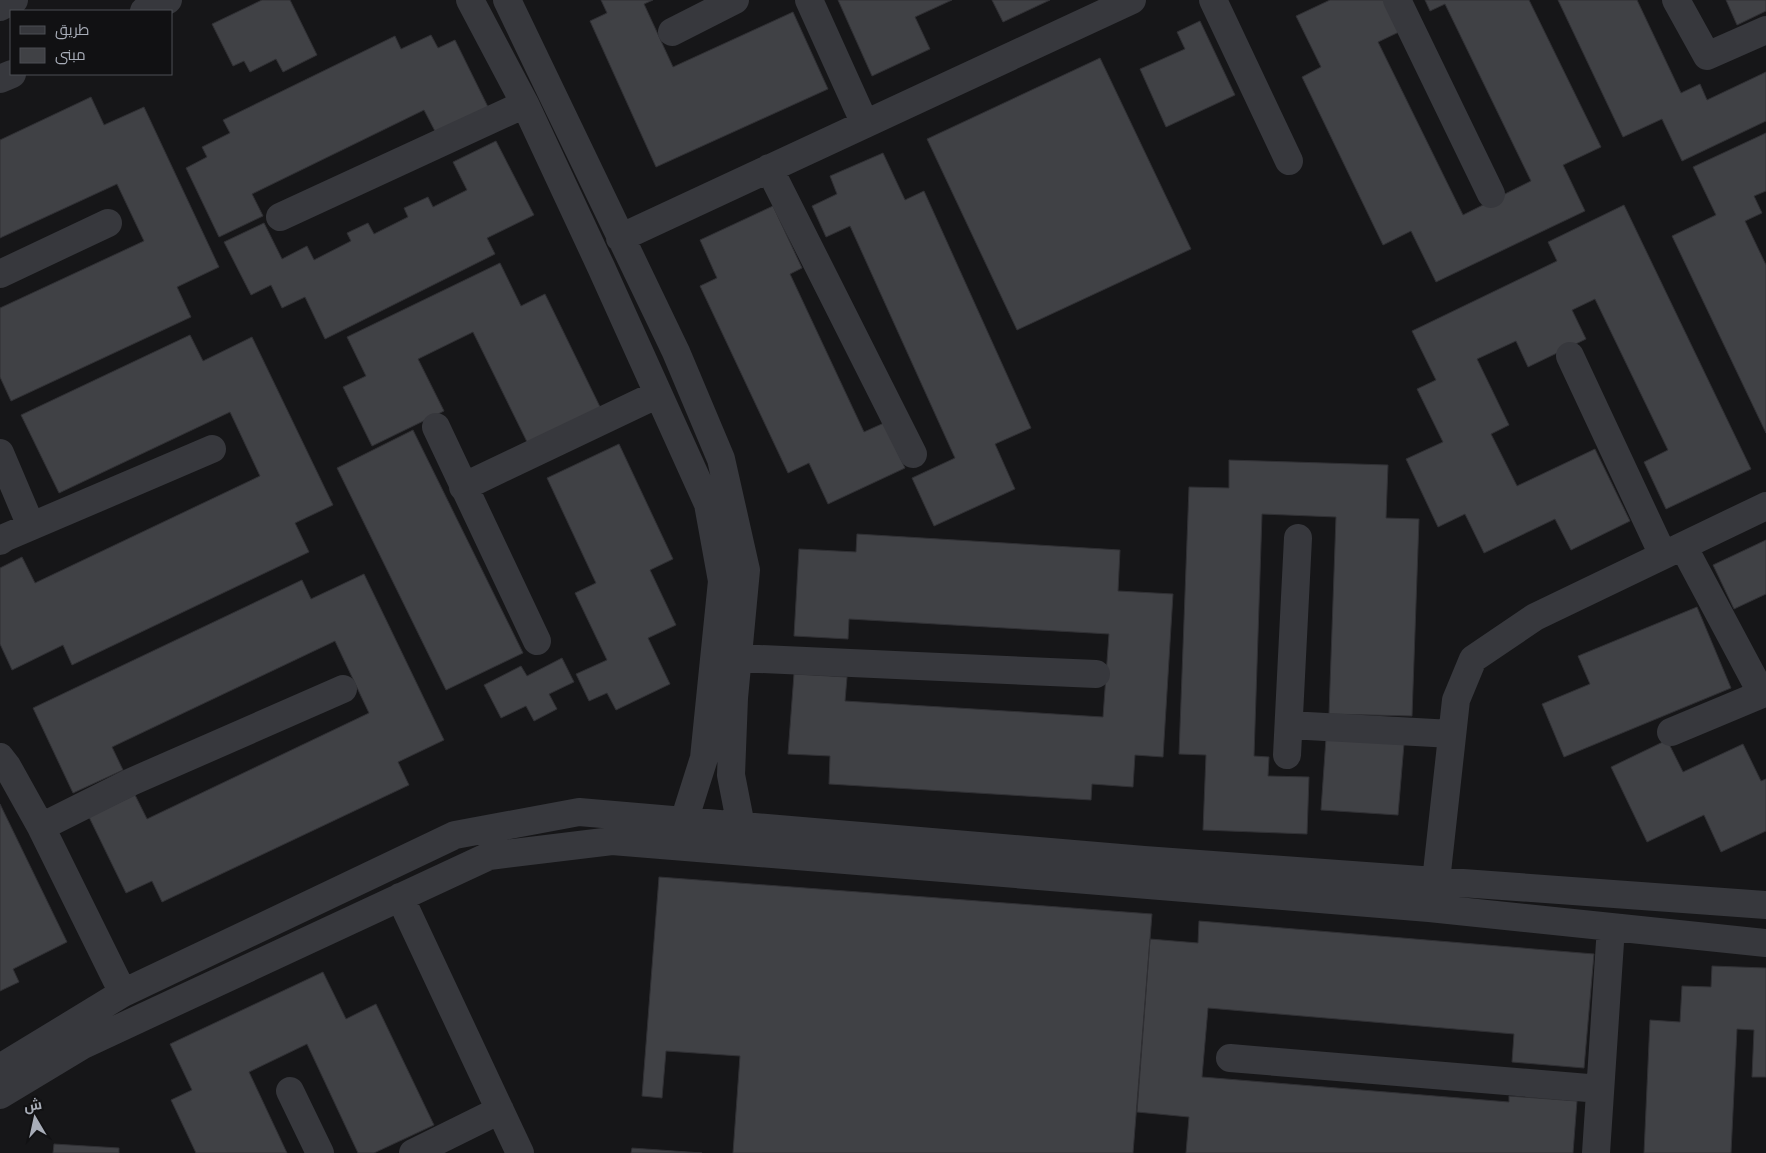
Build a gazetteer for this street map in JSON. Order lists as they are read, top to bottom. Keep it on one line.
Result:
{"legend":["طريق","مبنى"],"north":"top"}
